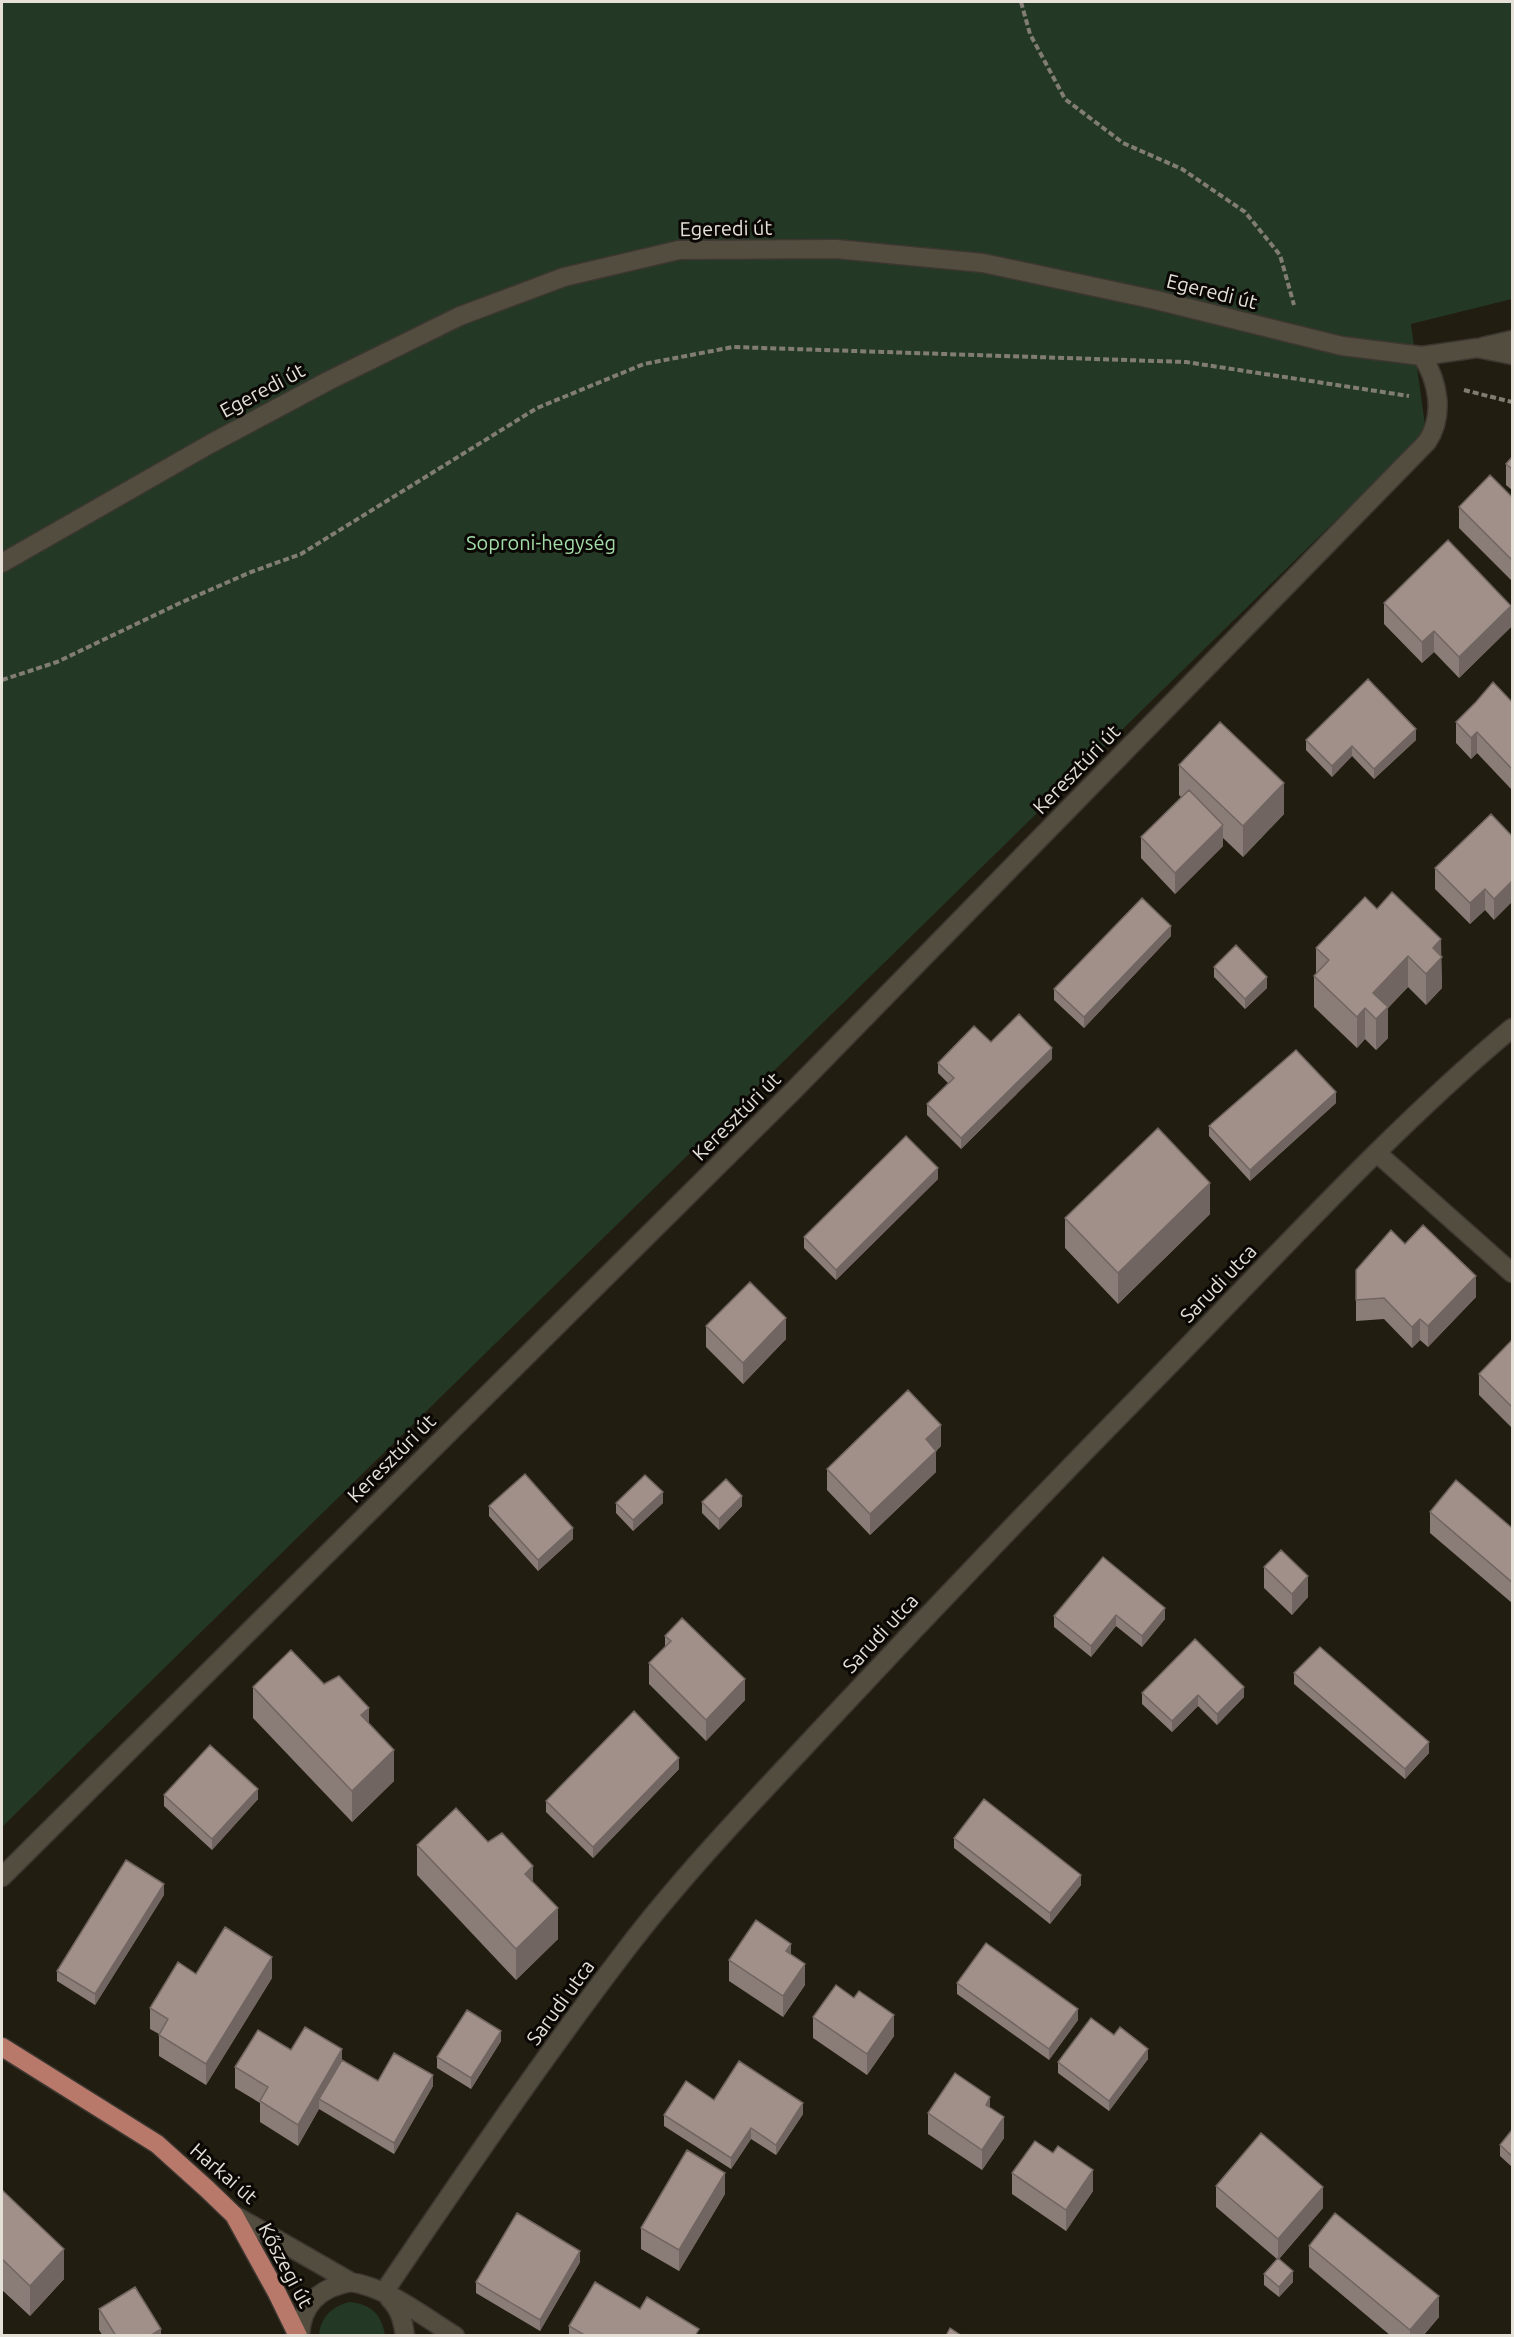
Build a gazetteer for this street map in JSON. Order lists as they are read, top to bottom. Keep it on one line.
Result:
{"streets":{"main road":["Harkai út","Kőszegi út"],"street":["Egeredi út","Keresztúri út","Sarudi utca"]},"crossings":[["Egeredi út","Keresztúri út"],["Sarudi utca","Harkai út"],["Harkai út","Kőszegi út"]],"parks":["Soproni-hegység"]}
